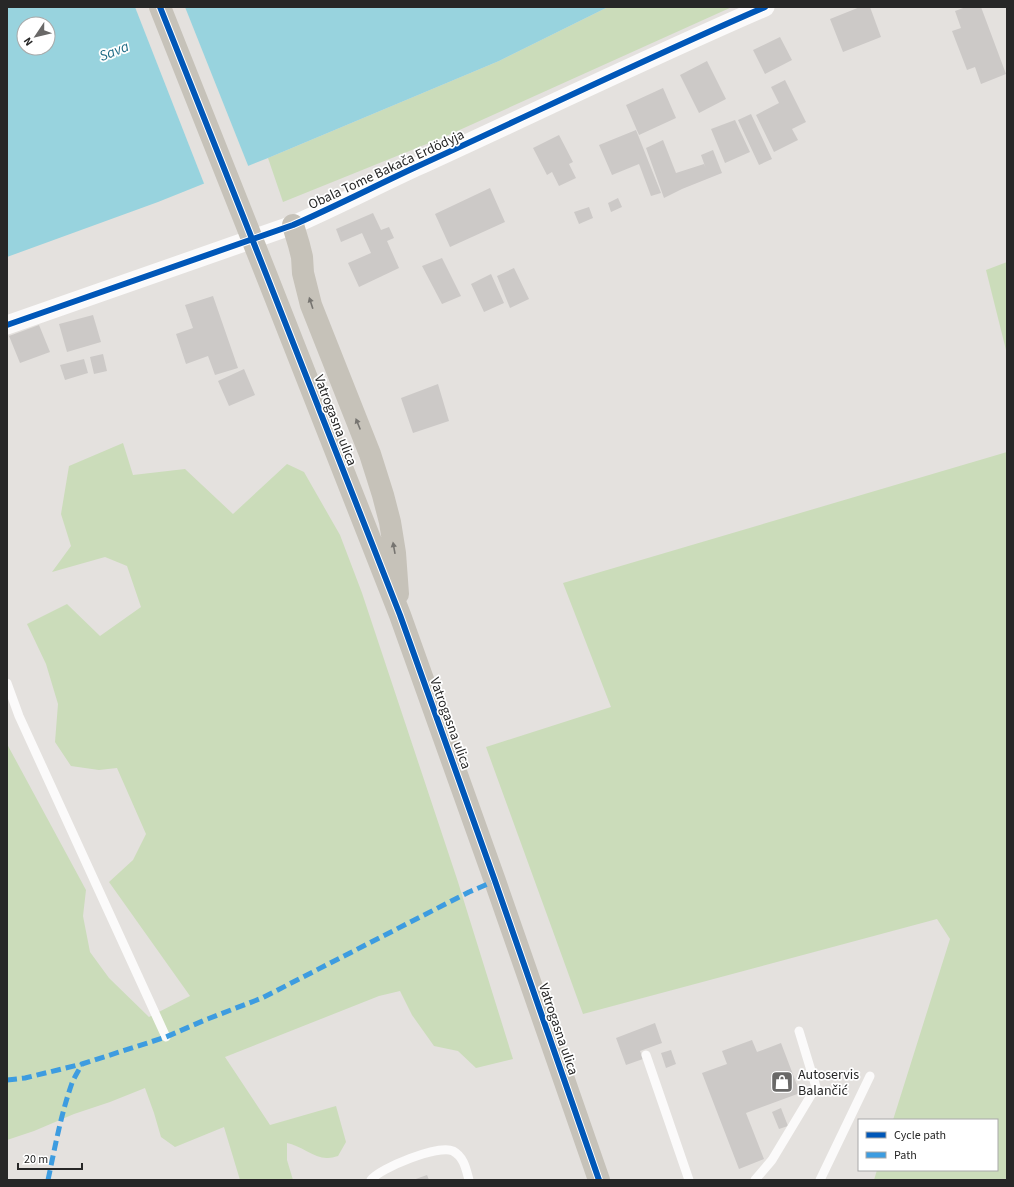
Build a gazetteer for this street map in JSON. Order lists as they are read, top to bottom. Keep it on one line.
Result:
{"streets":{"main road":["Vatrogasna ulica"],"street":["Obala Tome Bakača Erdödyja"]},"water":["Sava"],"places":{"shop":["Autoservis Balančić"]},"legend":["Cycle path","Path"],"scale_bar":"20 m","north":"bottom left"}
